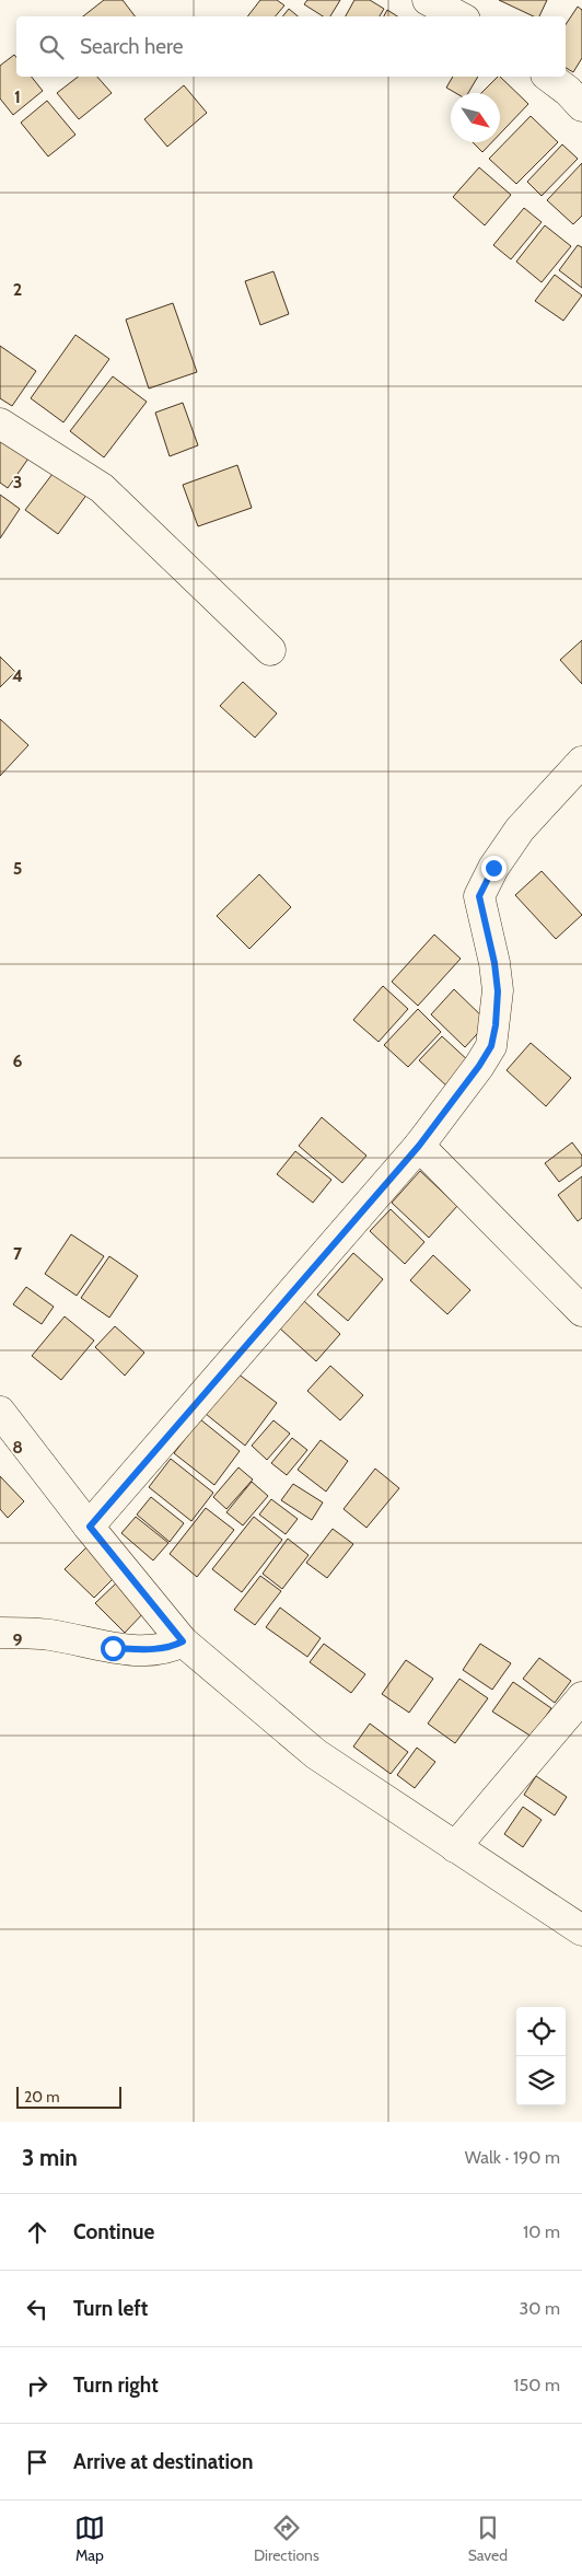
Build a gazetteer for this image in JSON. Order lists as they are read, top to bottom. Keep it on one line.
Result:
{"scale_bar":"20 m","north":"bottom right","page":{"search":"Search here","scale":"20 m","heading":["3 min","Walk · 190 m"],"list":[["Continue","10 m"],["Turn left","30 m"],["Turn right","150 m"],"Arrive at destination"],"nav":["Map","Directions","Saved"]},"grid":{"rows":["1","2","3","4","5","6","7","8","9"]}}
